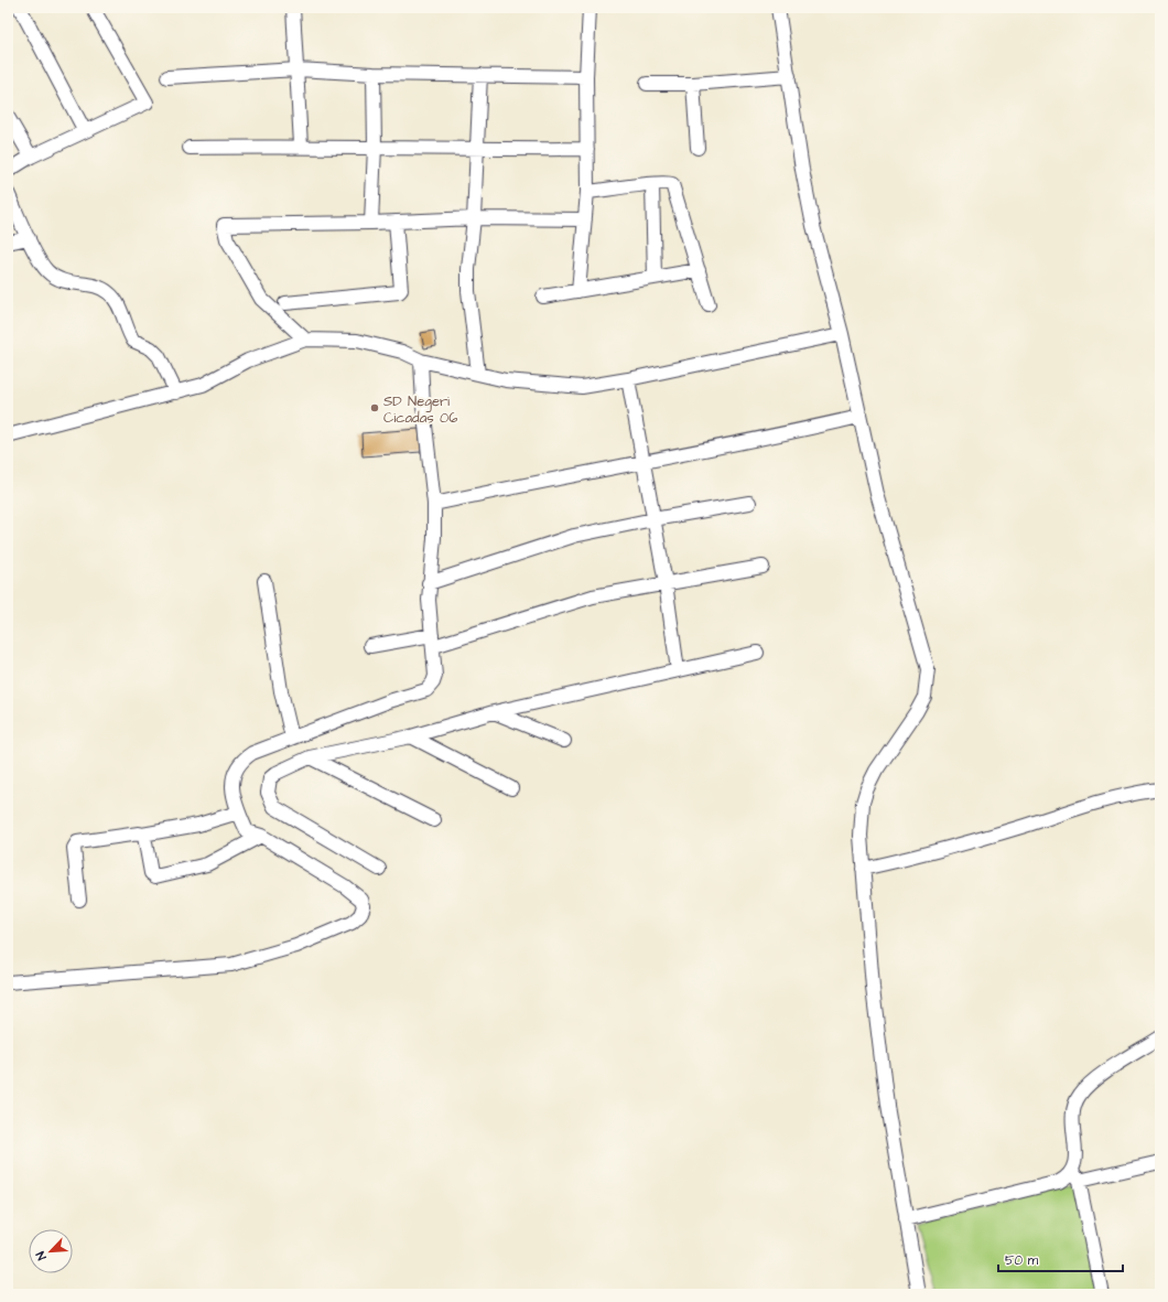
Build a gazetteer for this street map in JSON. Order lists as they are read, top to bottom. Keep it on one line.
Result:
{"places":["SD Negeri Cicadas 06"],"scale_bar":"50 m","north":"bottom left"}
